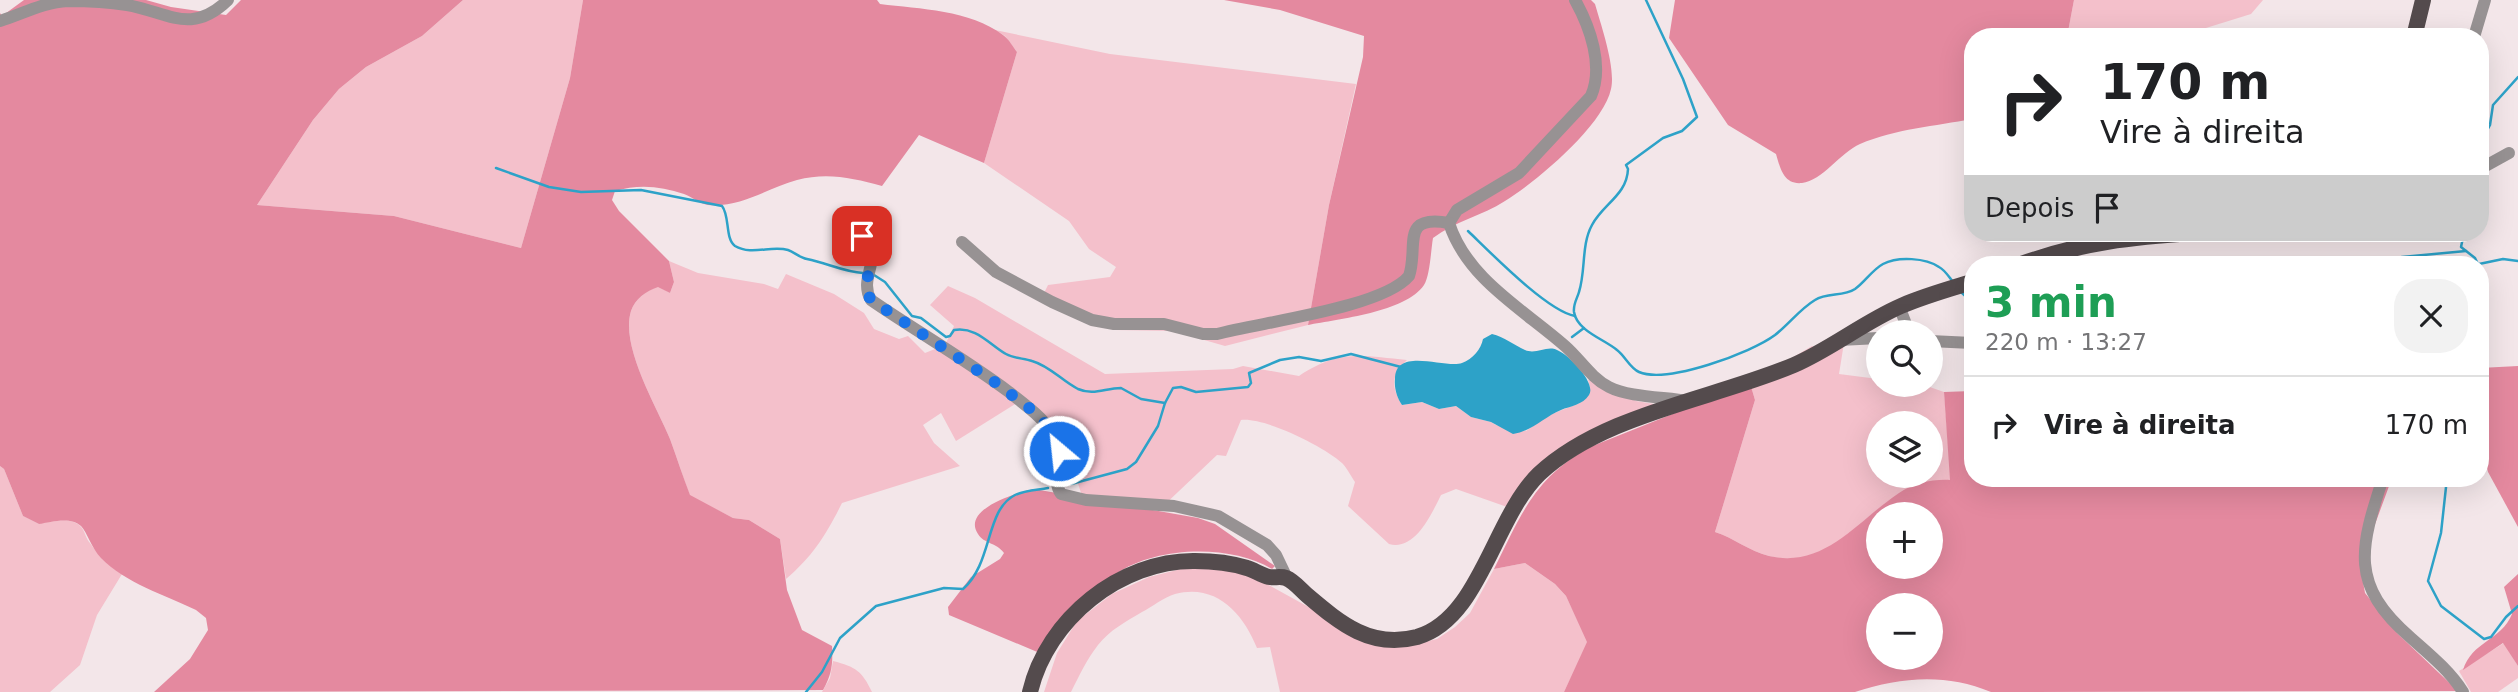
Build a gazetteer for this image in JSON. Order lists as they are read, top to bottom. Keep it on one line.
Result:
{"page":{"turn":["170 m","Vire à direita"],"then":"Depois","heading":["3 min","220 m · 13:27"],"map_buttons":["+","−"],"list":[{"name":"Vire à direita","value":"170 m"}]}}
